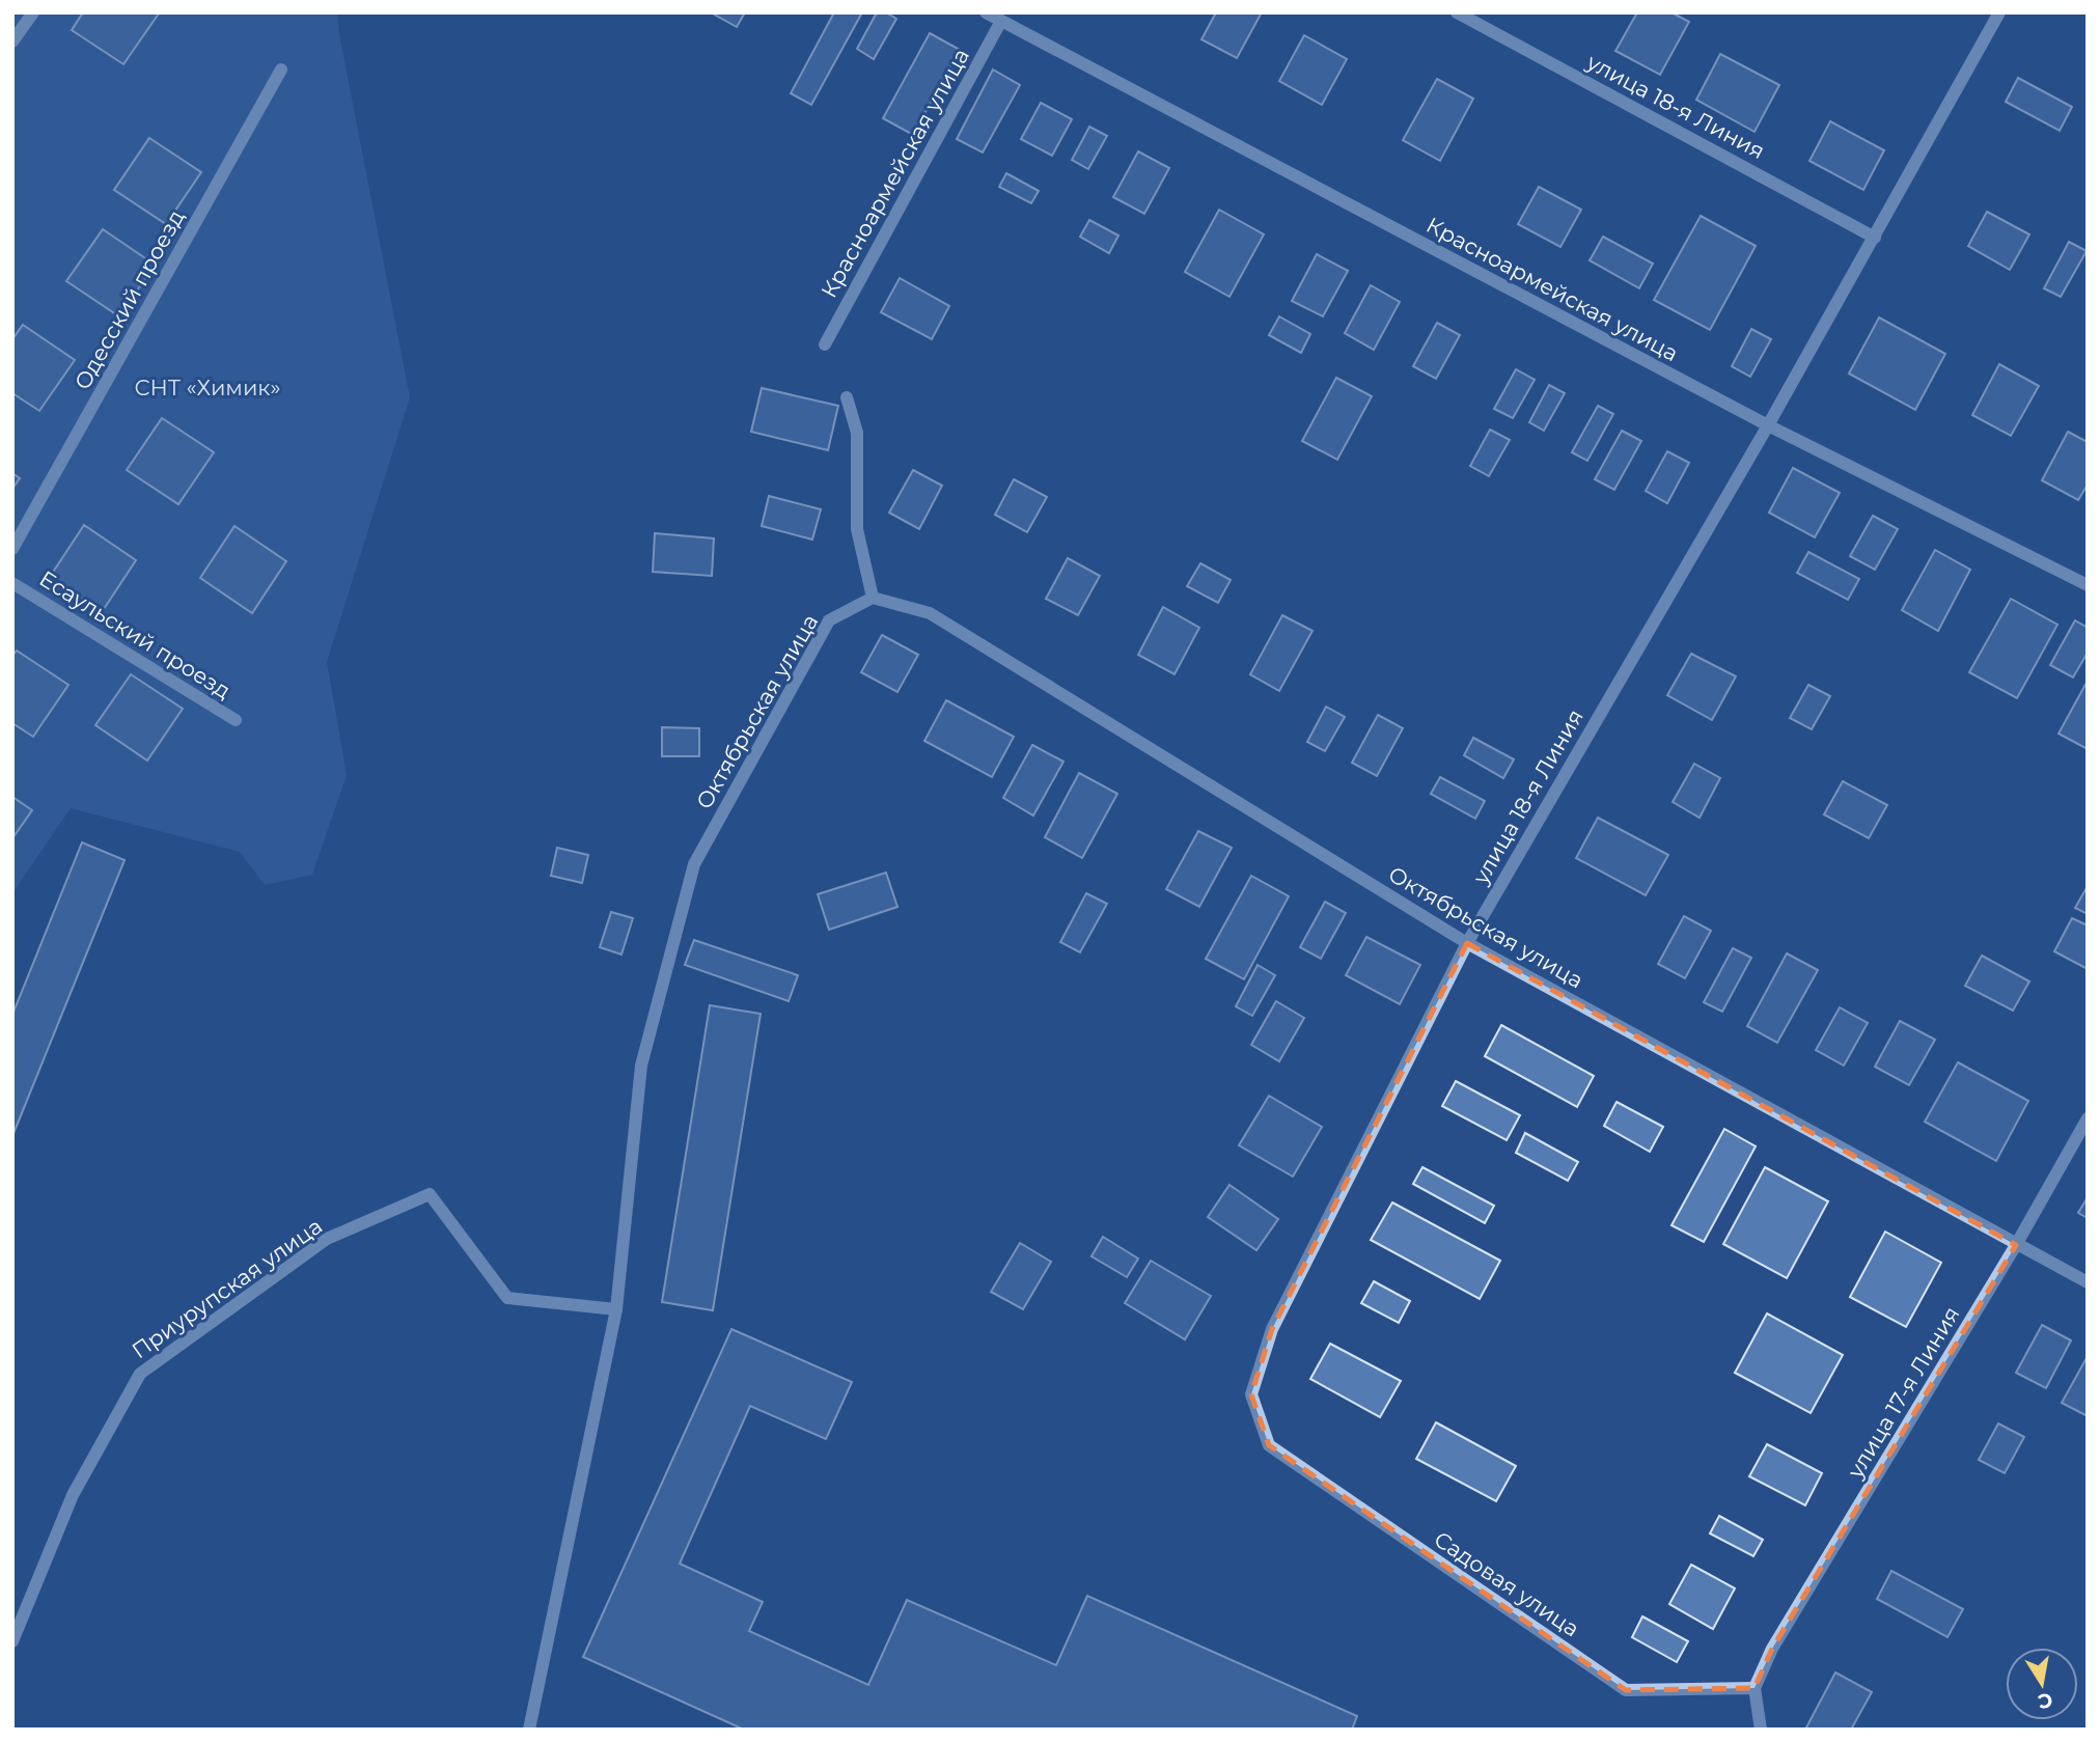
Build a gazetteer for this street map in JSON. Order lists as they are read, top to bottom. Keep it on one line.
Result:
{"streets":{"street":["улица 18-я Линия","Красноармейская улица","Одесский проезд","Есаульский проезд","Октябрьская улица","Приурупская улица","улица 17-я Линия","Садовая улица"]},"crossings":[["улица 18-я Линия","Красноармейская улица"],["улица 18-я Линия","Октябрьская улица"],["улица 18-я Линия","Садовая улица"],["Октябрьская улица","Приурупская улица"],["Октябрьская улица","улица 17-я Линия"],["улица 17-я Линия","Садовая улица"]],"parks":["СНТ «Химик»"],"north":"bottom"}
